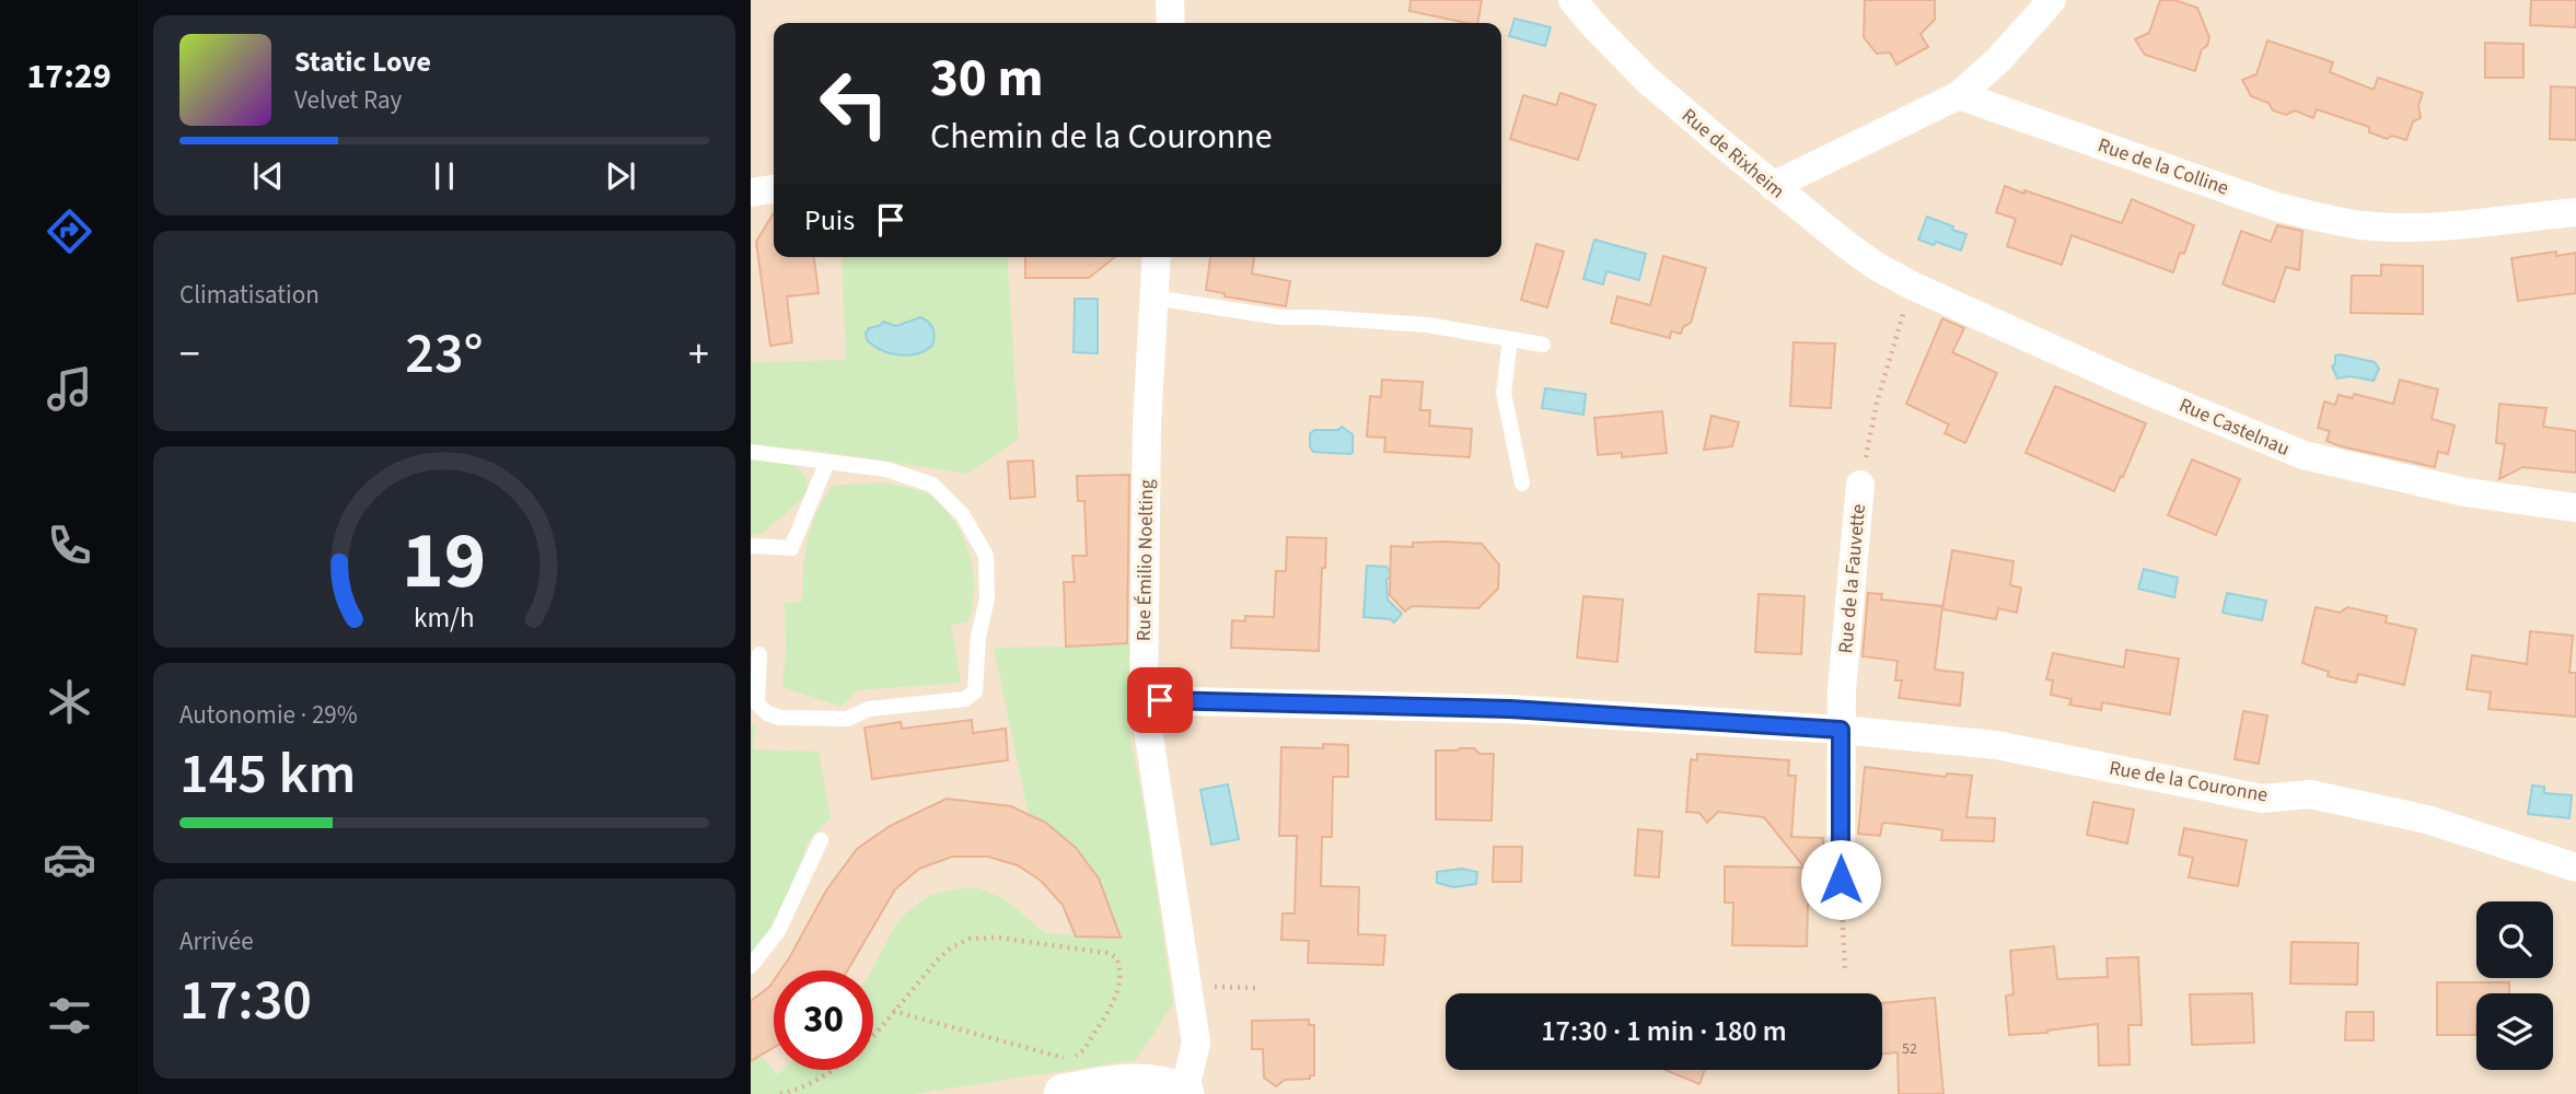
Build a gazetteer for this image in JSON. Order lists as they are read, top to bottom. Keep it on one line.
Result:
{"streets":{"street":["Rue de Rixheim","Rue de la Colline","Rue Castelnau","Rue Émilio Noelting","Rue de la Fauvette","Rue de la Couronne"]},"crossings":[["Rue de Rixheim","Rue Castelnau"],["Rue de Rixheim","Rue de la Fauvette"],["Rue Castelnau","Rue de la Fauvette"],["Rue Émilio Noelting","Rue de la Couronne"],["Rue de la Fauvette","Rue de la Couronne"]],"house_numbers":["52"],"page":{"tabs":"17:29","turn":["30 m","Chemin de la Couronne"],"song":["Static Love","Velvet Ray"],"then":"Puis","tile":["Climatisation",["Autonomie · 29%","145 km"],["Arrivée","17:30"]],"heat":["−","23°","+"],"limit":"30","trip":"17:30 · 1 min · 180 m","gauge":["19","km/h"]}}
